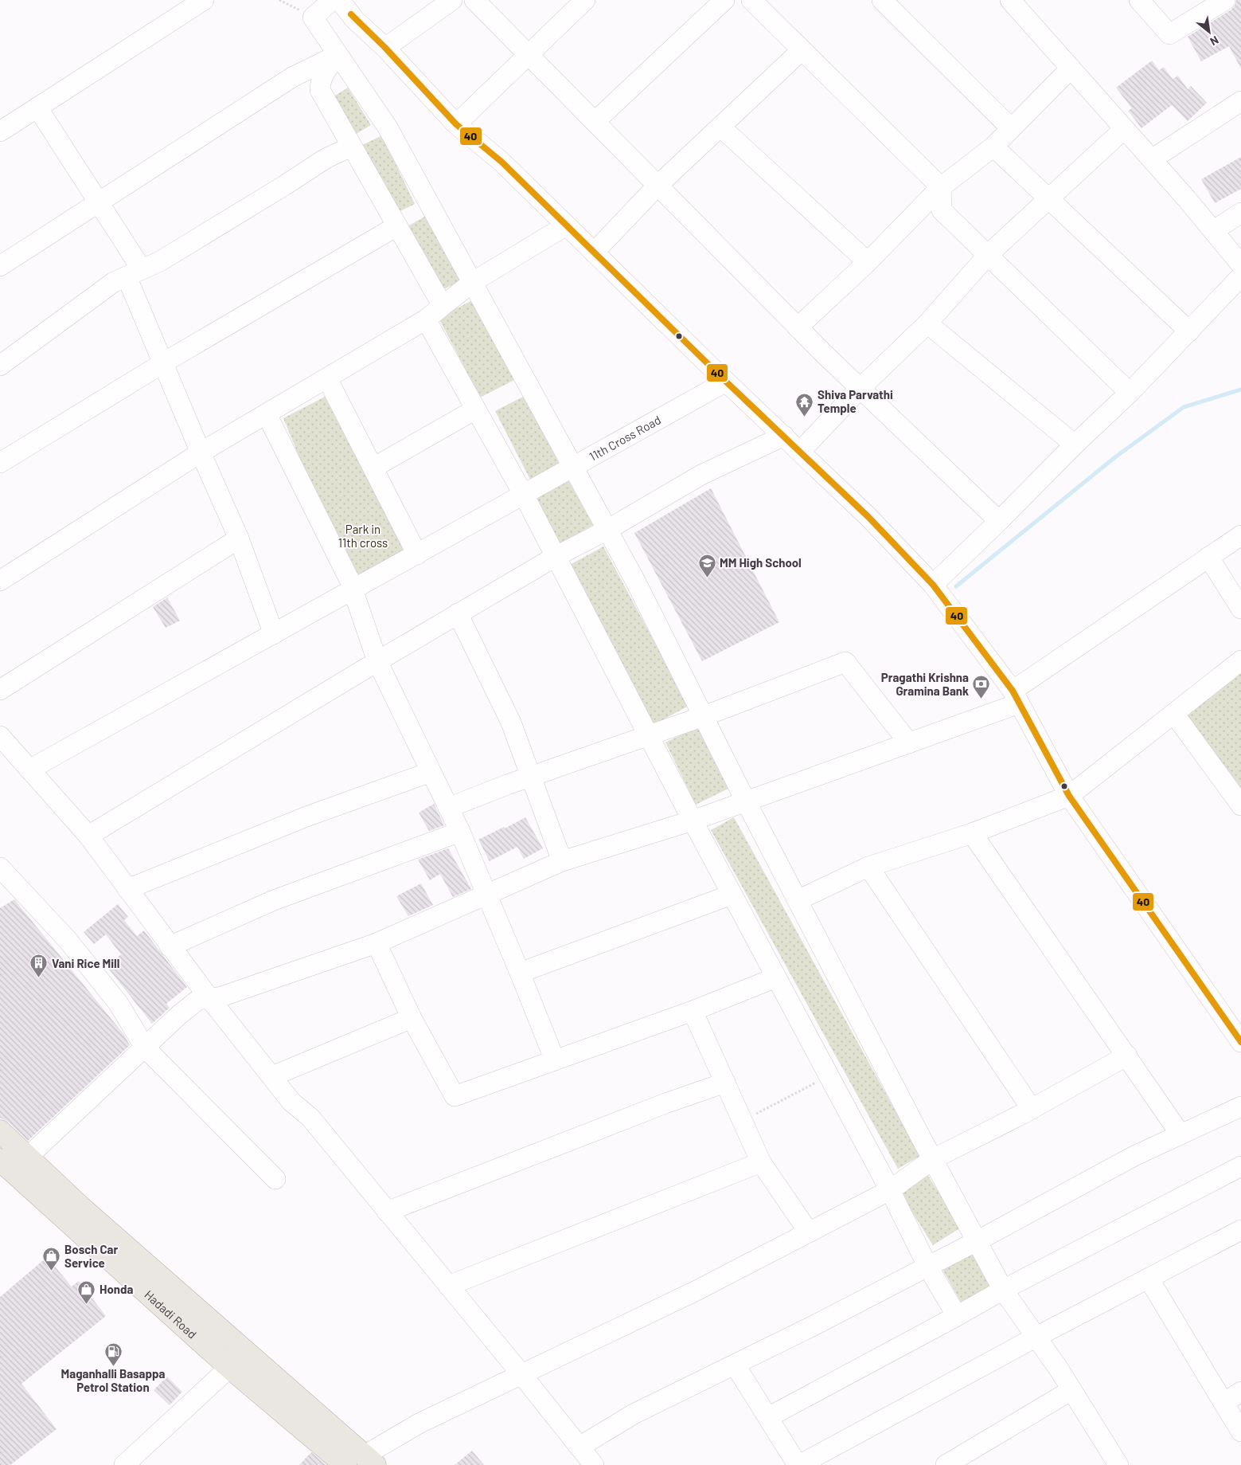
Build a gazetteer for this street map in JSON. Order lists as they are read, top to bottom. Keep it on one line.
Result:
{"streets":{"main road":["Hadadi Road"],"street":["11th Cross Road"]},"parks":["Park in 11th cross"],"places":{"temple":["Shiva Parvathi Temple"],"school or university":["MM High School"],"bank":["Pragathi Krishna Gramina Bank"],"building":["Vani Rice Mill"],"shop":["Bosch Car Service","Honda"],"fuel station":["Maganhalli Basappa Petrol Station"]},"lines":["transit line 40"],"north":"bottom right"}
